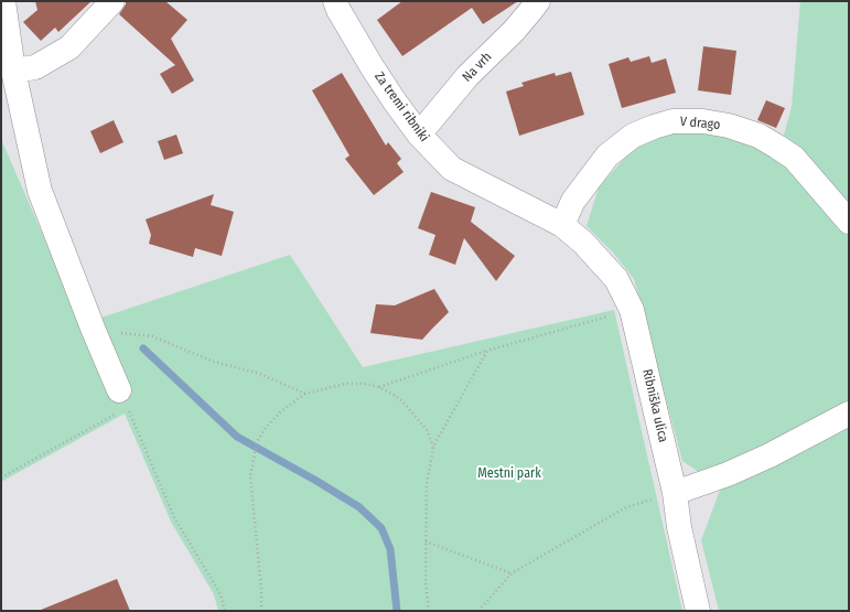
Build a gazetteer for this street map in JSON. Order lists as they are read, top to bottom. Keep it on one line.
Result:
{"streets":{"street":["Na vrh","Za tremi ribniki","V drago","Ribniška ulica"]},"crossings":[["Na vrh","Za tremi ribniki"],["Za tremi ribniki","V drago"],["Za tremi ribniki","Ribniška ulica"],["V drago","Ribniška ulica"]],"parks":["Mestni park"]}
